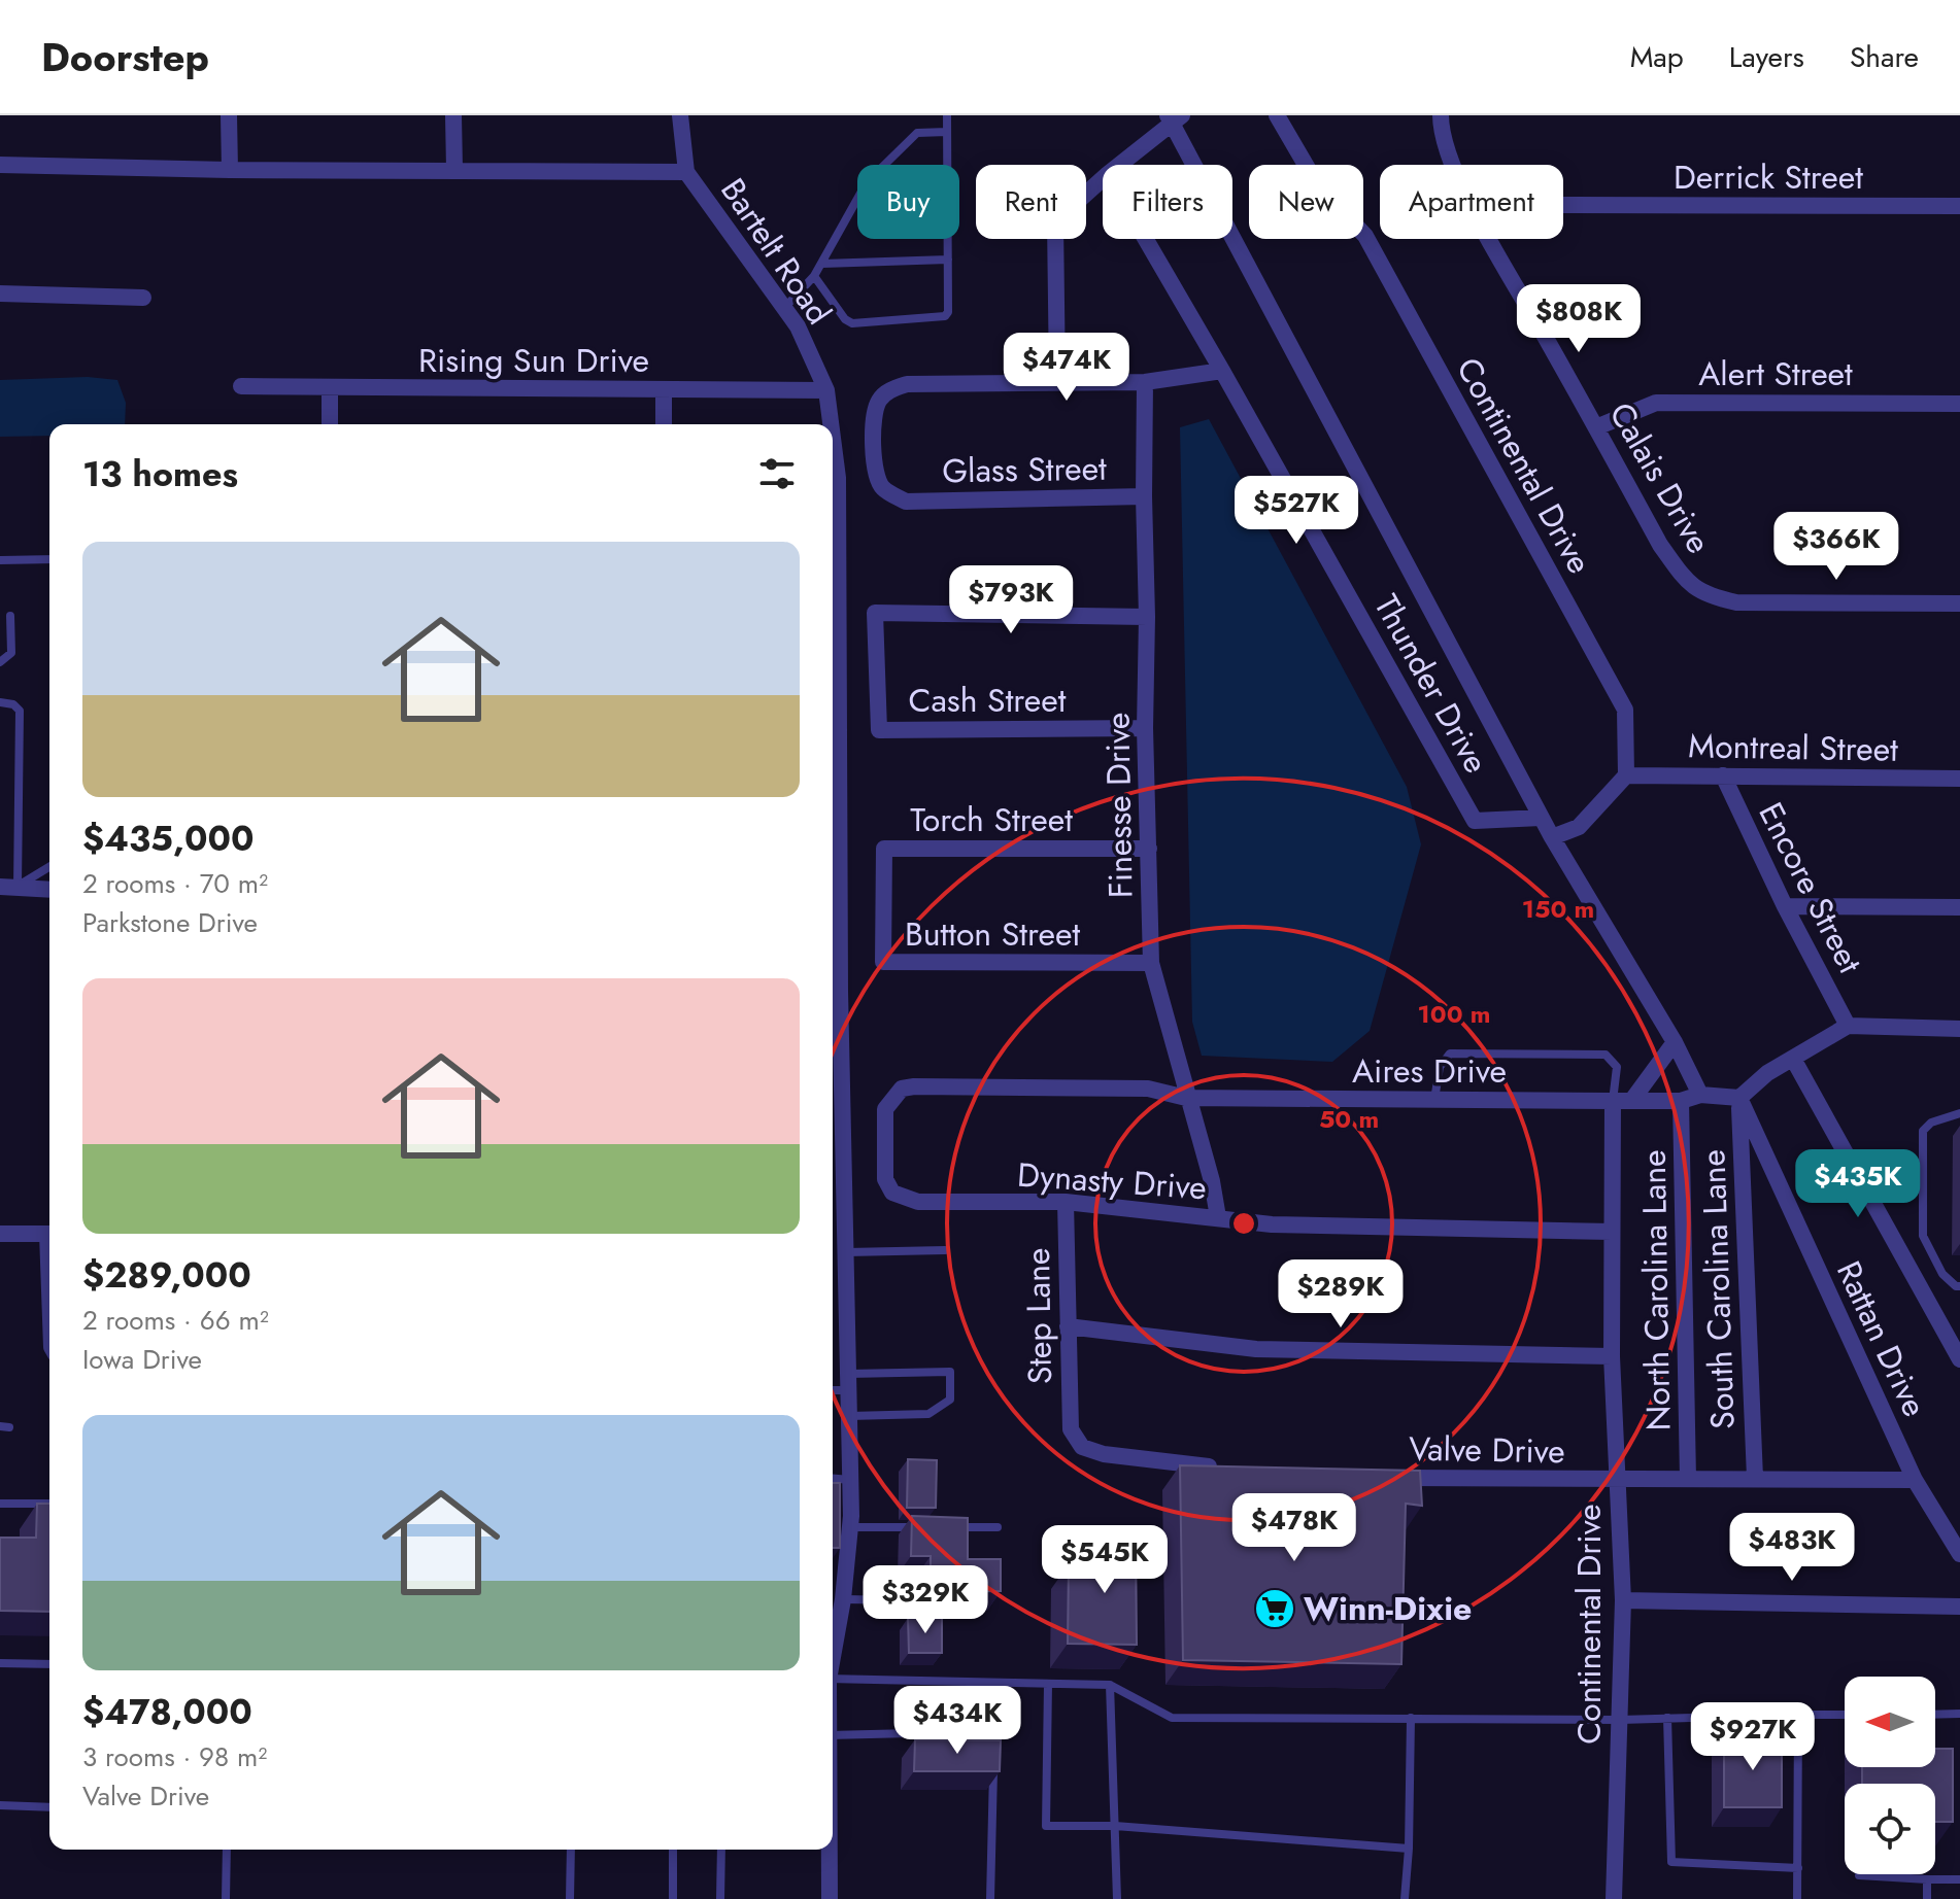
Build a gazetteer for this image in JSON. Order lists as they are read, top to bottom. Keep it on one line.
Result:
{"streets":{"street":["Derrick Street","Bartelt Road","Rising Sun Drive","Alert Street","Continental Drive","Glass Street","Calais Drive","Thunder Drive","Cash Street","Montreal Street","Finesse Drive","Torch Street","Encore Street","Button Street","Aires Drive","Dynasty Drive","South Carolina Lane","North Carolina Lane","Step Lane","Rattan Drive","Valve Drive"]},"crossings":[["Bartelt Road","Rising Sun Drive"],["Alert Street","Calais Drive"],["Continental Drive","Montreal Street"],["Continental Drive","Aires Drive"],["Continental Drive","Dynasty Drive"],["Continental Drive","Valve Drive"],["Glass Street","Finesse Drive"],["Cash Street","Finesse Drive"],["Montreal Street","Encore Street"],["Finesse Drive","Torch Street"],["Finesse Drive","Button Street"],["Finesse Drive","Aires Drive"],["Finesse Drive","Dynasty Drive"],["Torch Street","Button Street"],["Aires Drive","Dynasty Drive"],["Aires Drive","South Carolina Lane"],["Aires Drive","North Carolina Lane"],["Aires Drive","Rattan Drive"],["Dynasty Drive","Step Lane"],["South Carolina Lane","Rattan Drive"],["South Carolina Lane","Valve Drive"],["North Carolina Lane","Valve Drive"],["Rattan Drive","Valve Drive"]],"places":{"supermarket":["Winn-Dixie"]},"north":"left","page":{"header":"Doorstep","nav":["Map","Layers","Share"],"chip":["Buy","Rent","Filters","New","Apartment"],"price":["$808K","$474K","$527K","$366K","$793K","$435K","$289K","$478K","$483K","$545K","$329K","$434K","$927K"],"heading":"13 homes","list":[{"name":"$435,000","note":"2 rooms · 70 m² · Parkstone Drive"},{"name":"$289,000","note":"2 rooms · 66 m² · Iowa Drive"},{"name":"$478,000","note":"3 rooms · 98 m² · Valve Drive"}]},"rings":["150 m","100 m","50 m"]}
